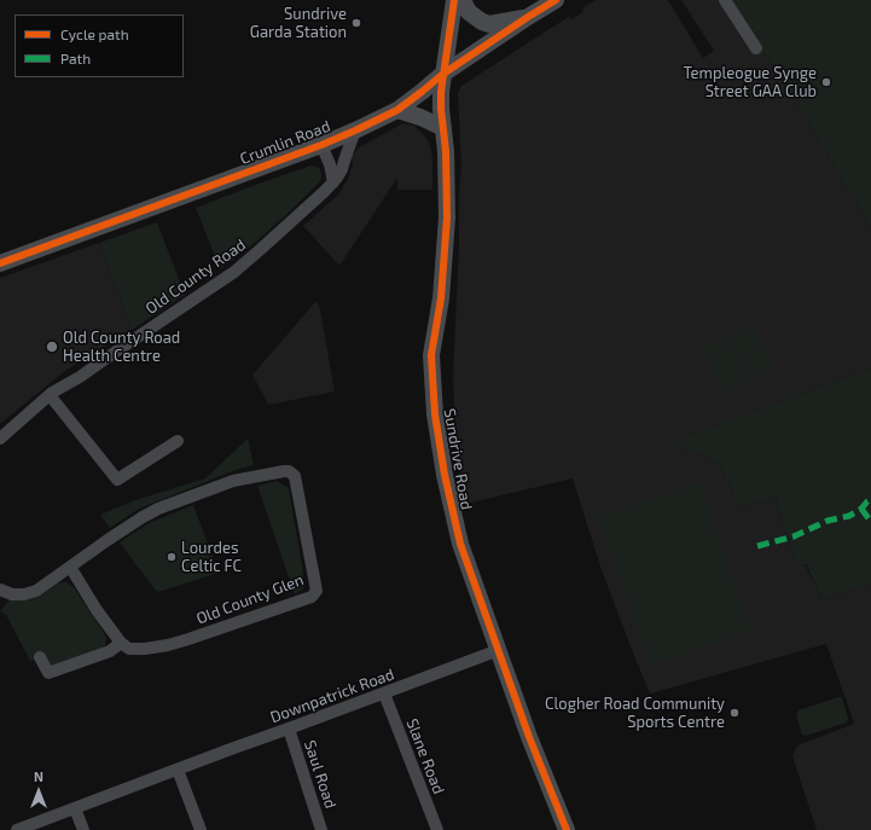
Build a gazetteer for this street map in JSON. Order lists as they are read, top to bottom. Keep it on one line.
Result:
{"streets":{"street":["Crumlin Road","Old County Road","Sundrive Road","Old County Glen","Downpatrick Road","Slane Road","Saul Road"]},"crossings":[["Crumlin Road","Old County Road"],["Crumlin Road","Sundrive Road"],["Sundrive Road","Downpatrick Road"],["Downpatrick Road","Slane Road"],["Downpatrick Road","Saul Road"]],"places":["Sundrive Garda Station","Templeogue Synge Street GAA Club","Old County Road Health Centre","Lourdes Celtic FC","Clogher Road Community Sports Centre"],"legend":["Cycle path","Path"],"north":"top"}
